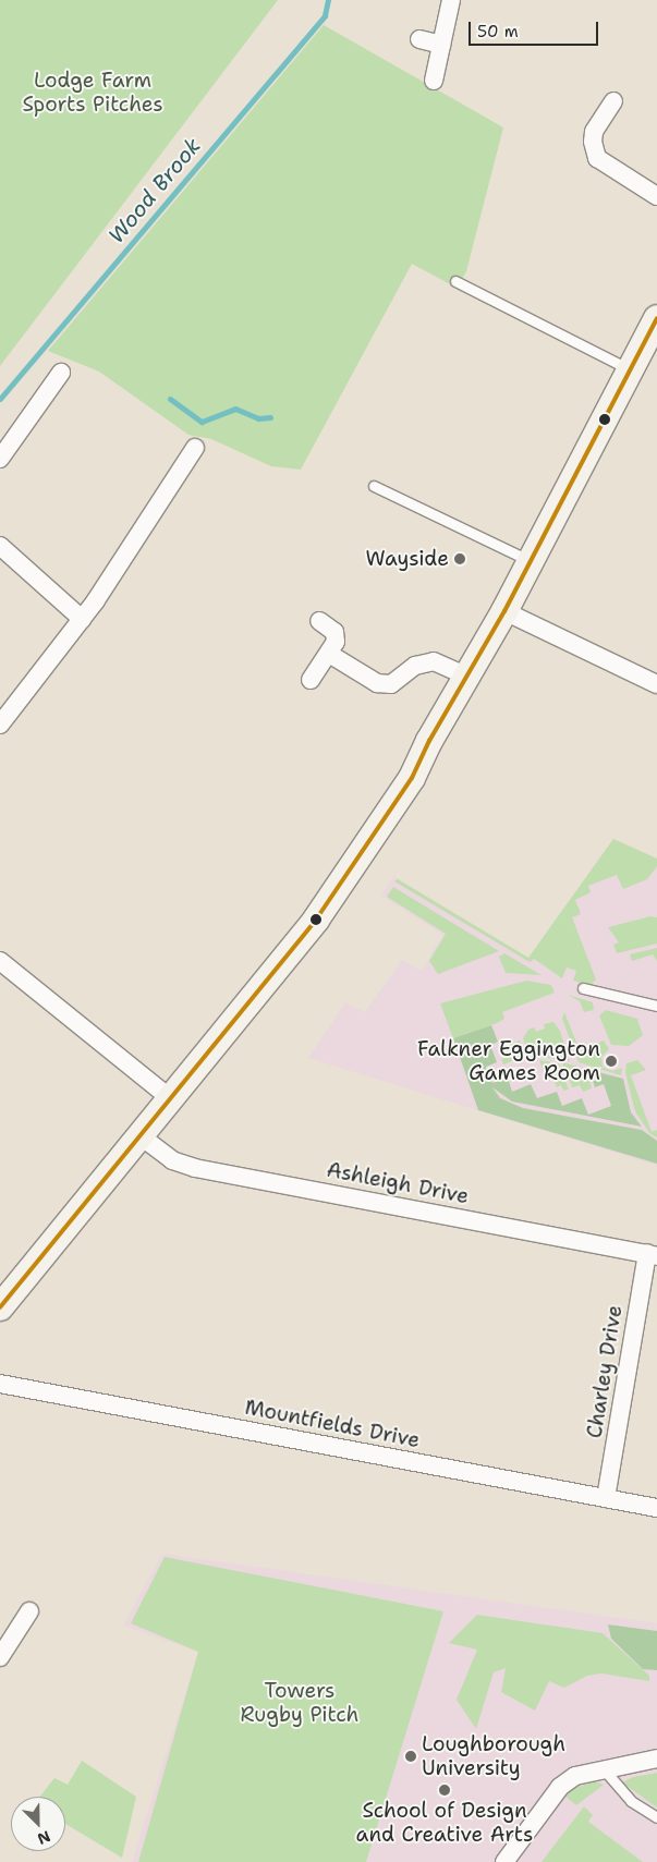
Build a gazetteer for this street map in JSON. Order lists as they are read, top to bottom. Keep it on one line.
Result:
{"streets":{"street":["Ashleigh Drive","Charley Drive","Mountfields Drive"]},"crossings":[["Ashleigh Drive","Charley Drive"],["Charley Drive","Mountfields Drive"]],"water":["Wood Brook"],"parks":["Lodge Farm Sports Pitches","Towers Rugby Pitch"],"places":["Wayside","Falkner Eggington Games Room","Loughborough University","School of Design and Creative Arts"],"scale_bar":"50 m","north":"bottom right"}
